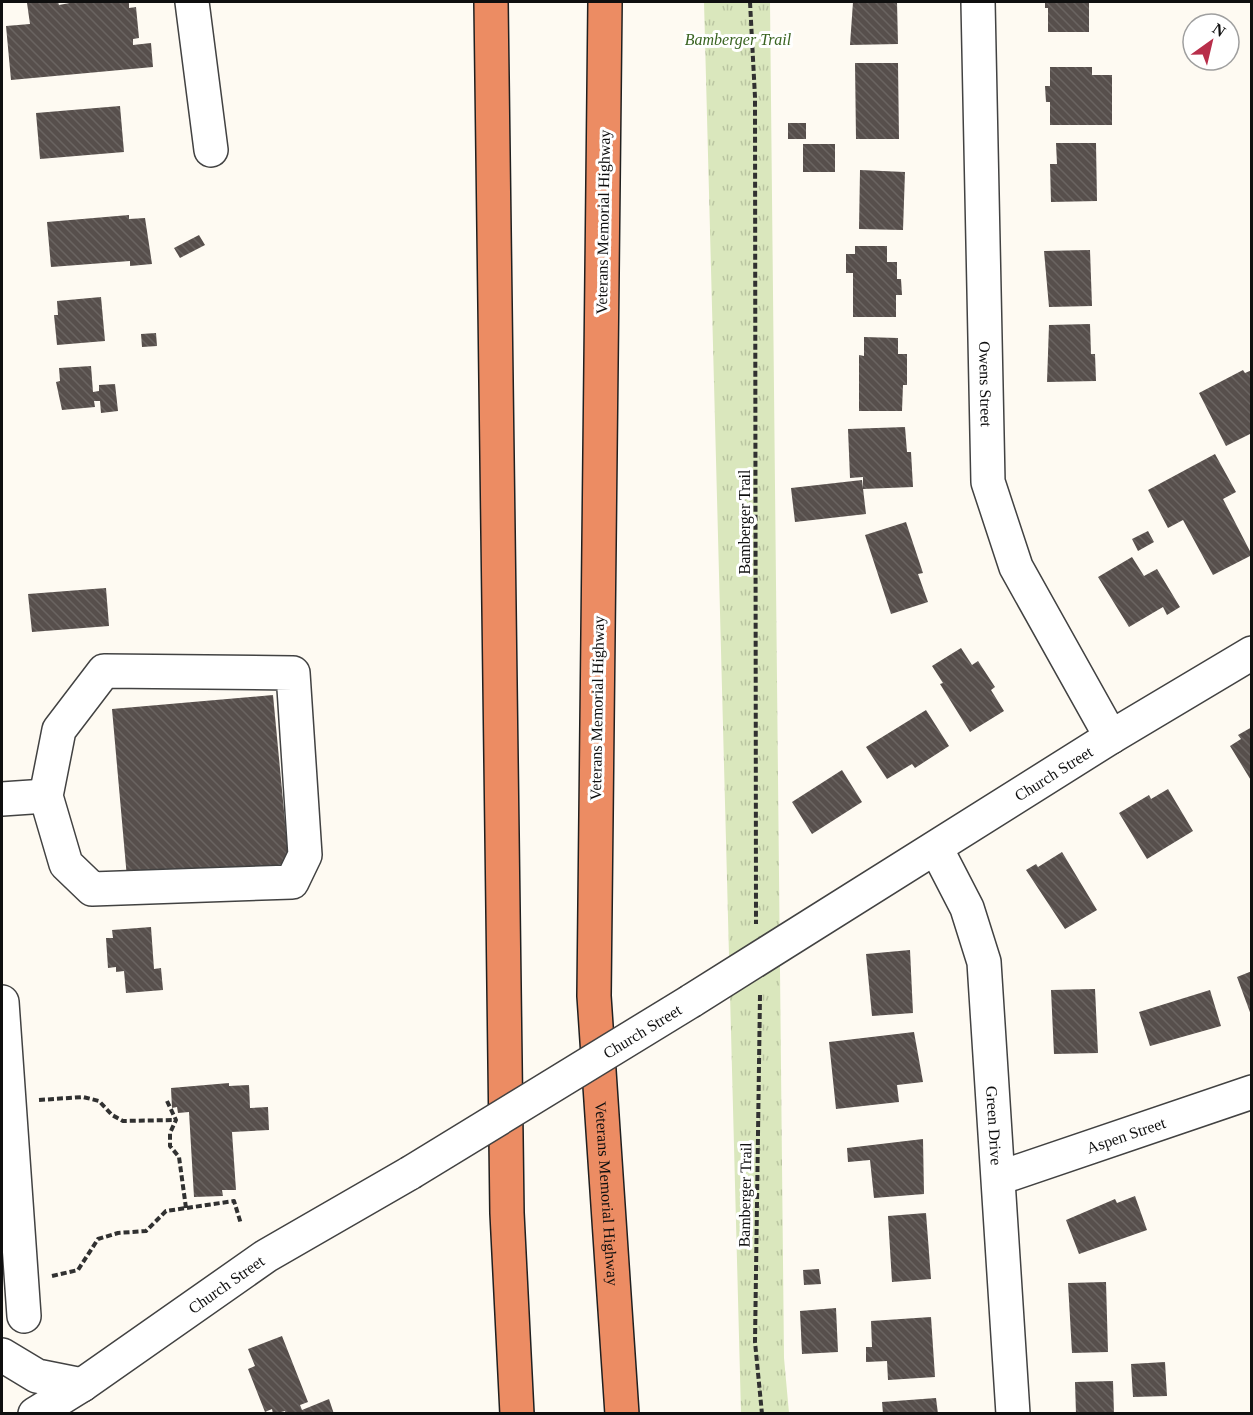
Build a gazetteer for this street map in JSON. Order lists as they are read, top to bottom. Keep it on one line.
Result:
{"streets":{"highway":["Veterans Memorial Highway"],"street":["Owens Street","Church Street","Green Drive","Aspen Street"],"path":["Bamberger Trail"]},"crossings":[["Owens Street","Church Street"],["Church Street","Green Drive"],["Green Drive","Aspen Street"]],"parks":["Bamberger Trail"],"north":"top right"}
